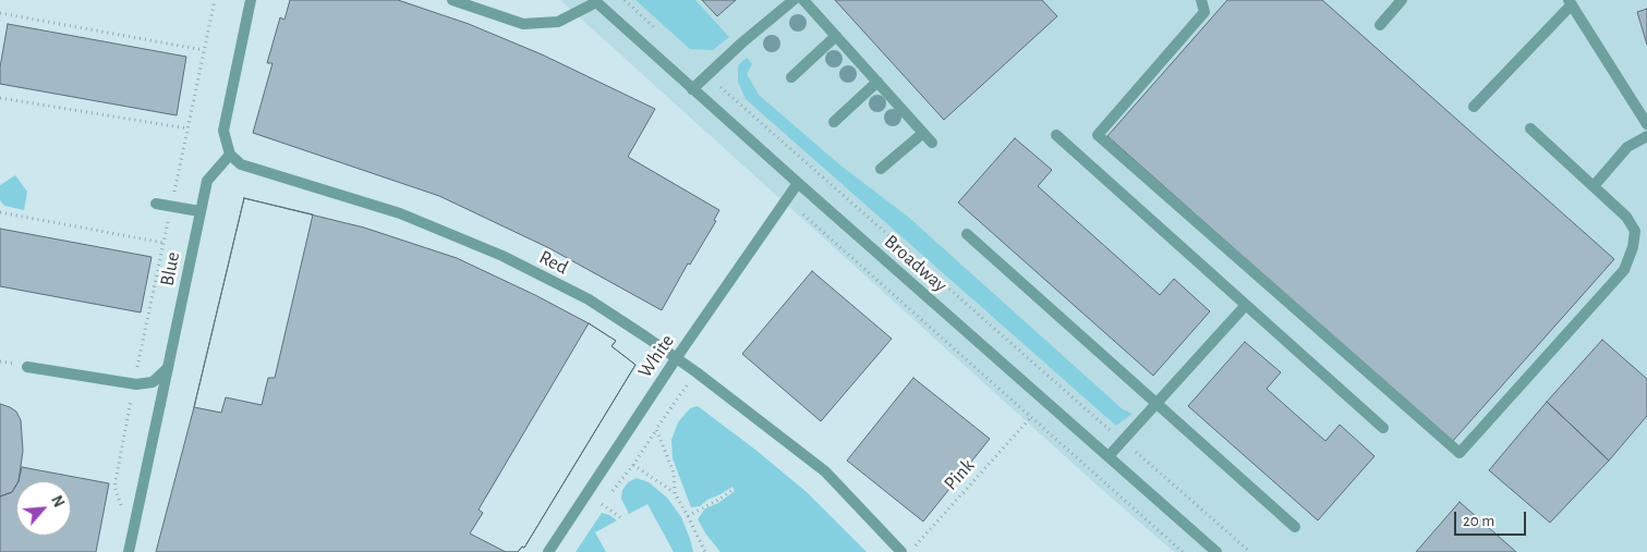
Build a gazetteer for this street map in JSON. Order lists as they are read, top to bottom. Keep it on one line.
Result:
{"streets":{"street":["Red","Broadway","Blue","White"],"path":["Pink"]},"crossings":[["Red","Blue"],["Red","White"],["Broadway","White"]],"scale_bar":"20 m","north":"top right"}
